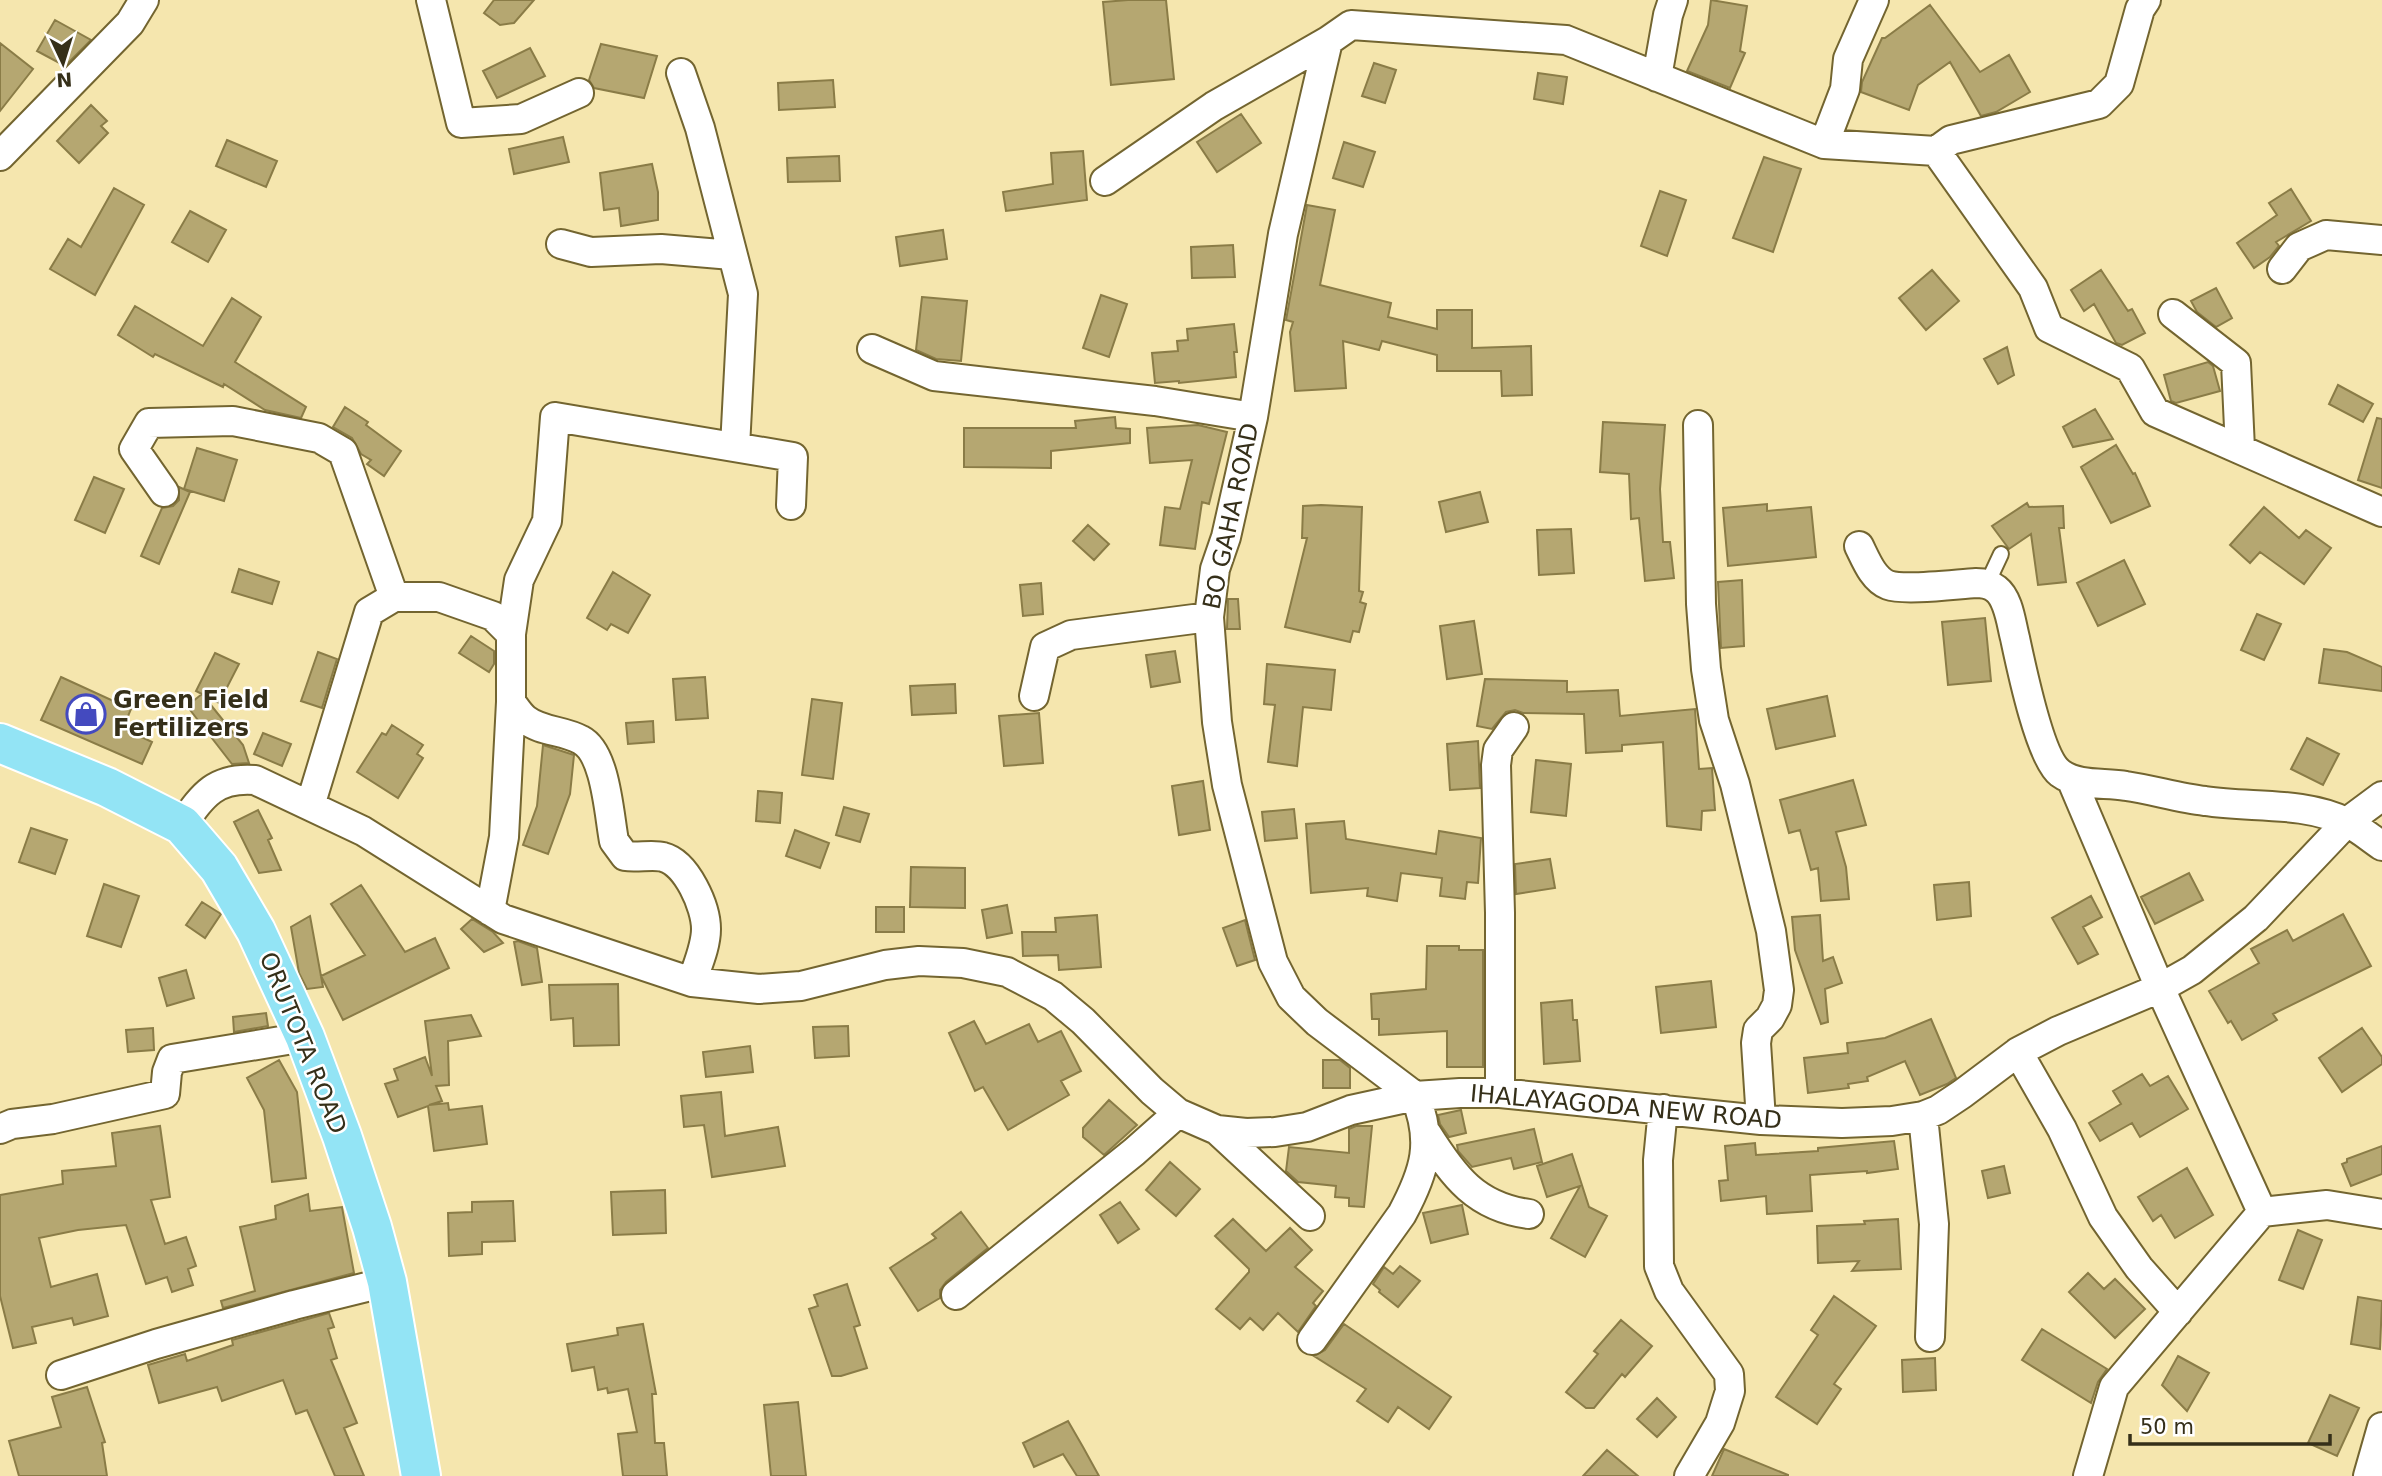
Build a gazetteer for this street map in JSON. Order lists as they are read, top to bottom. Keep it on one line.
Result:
{"streets":{"main road":["ORUTOTA ROAD"],"street":["BO GAHA ROAD","IHALAYAGODA NEW ROAD"]},"crossings":[["BO GAHA ROAD","IHALAYAGODA NEW ROAD"],["ORUTOTA ROAD","IHALAYAGODA NEW ROAD"]],"places":{"shop":["Green Field Fertilizers"]},"scale_bar":"50 m","north":"bottom"}
